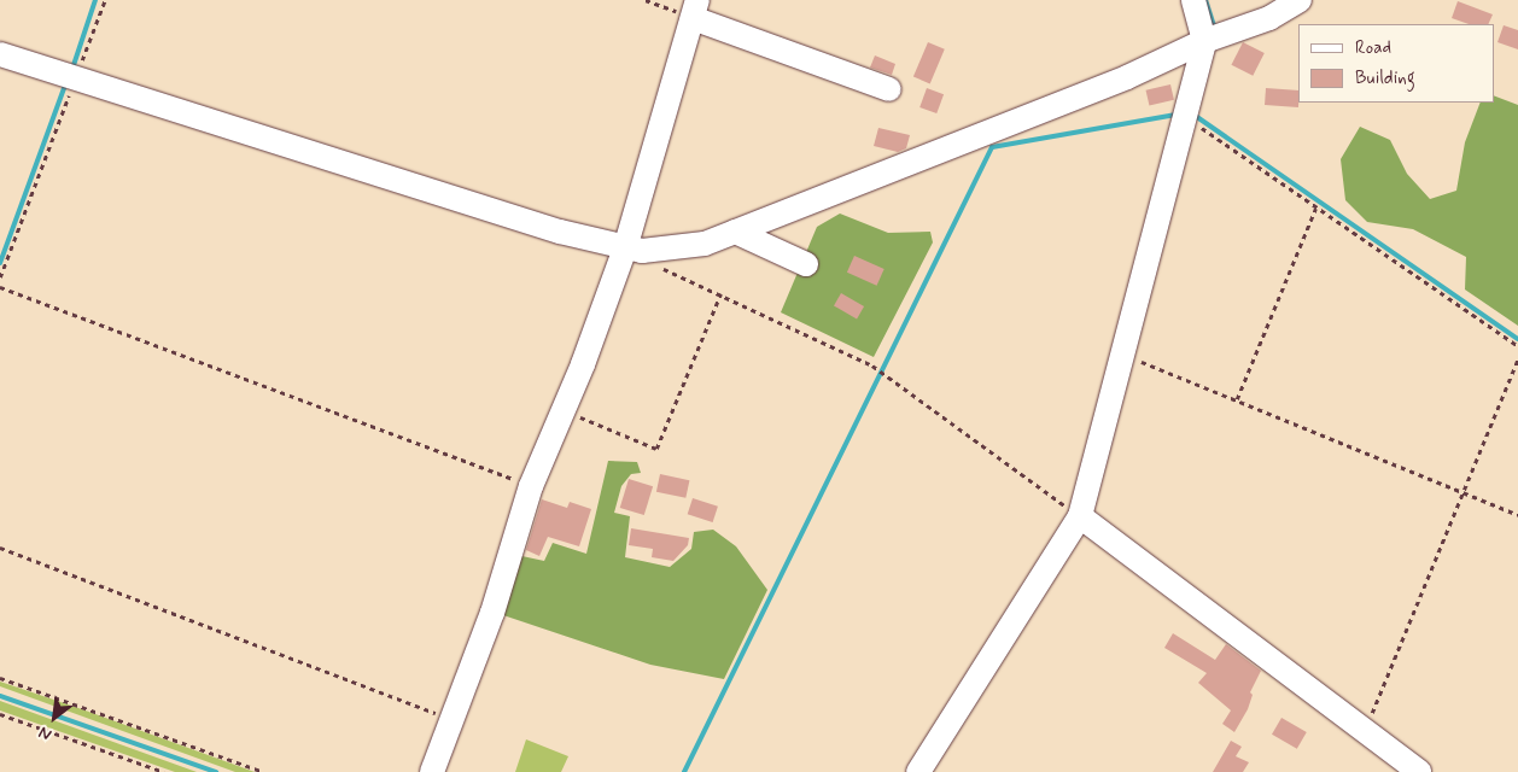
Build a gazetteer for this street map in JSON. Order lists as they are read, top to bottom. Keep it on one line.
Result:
{"legend":["Road","Building"],"north":"bottom left"}
